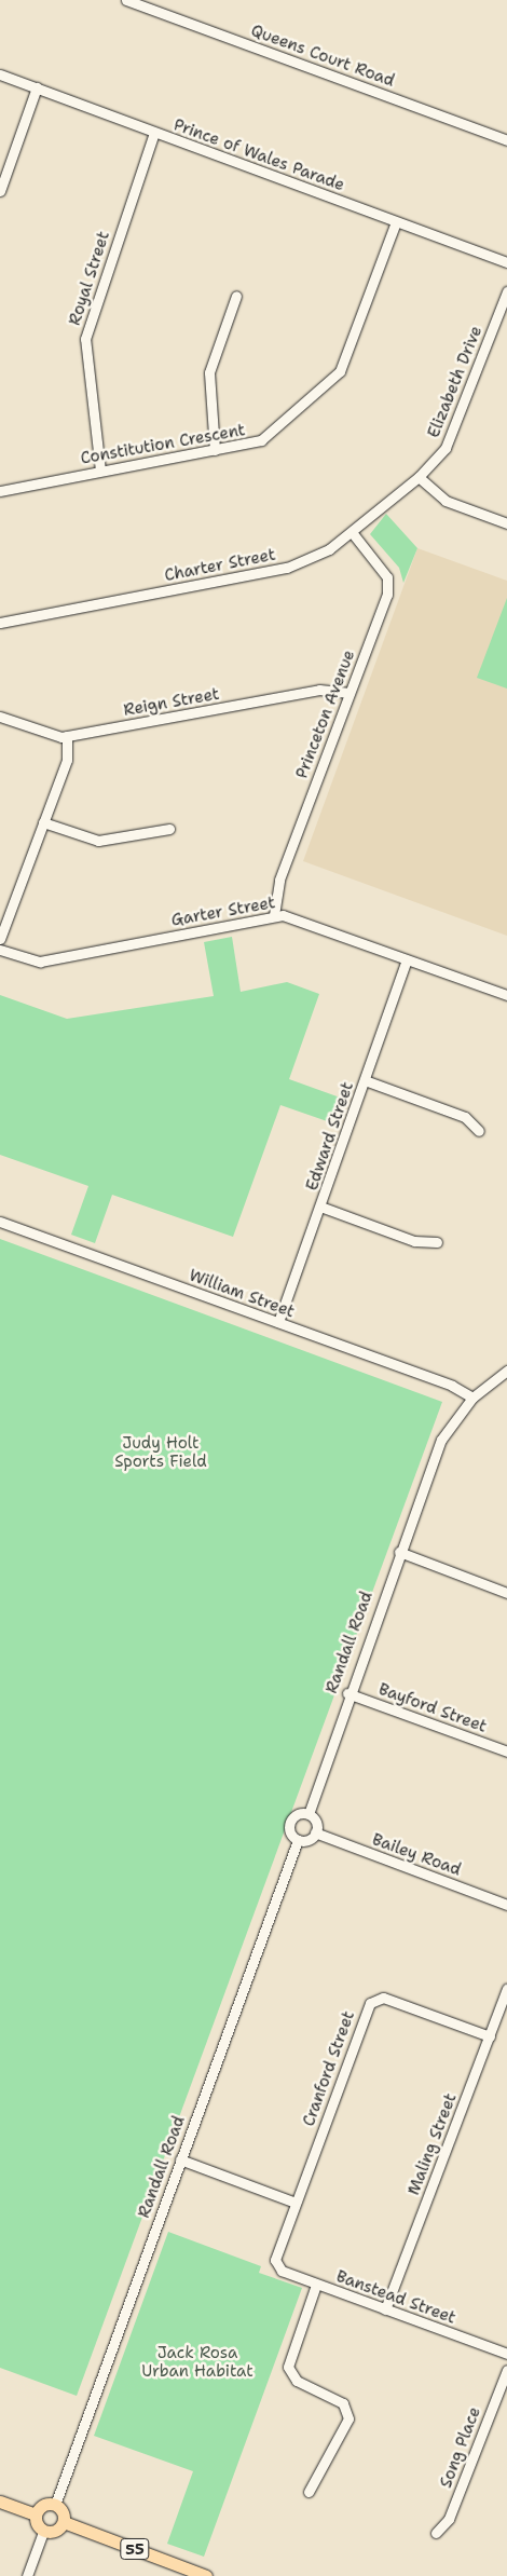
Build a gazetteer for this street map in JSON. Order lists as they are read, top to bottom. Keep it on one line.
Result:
{"streets":{"main road":["55"],"street":["Queens Court Road","Prince of Wales Parade","Royal Street","Elizabeth Drive","Constitution Crescent","Charter Street","Reign Street","Princeton Avenue","Garter Street","Edward Street","William Street","Randall Road","Bayford Street","Bailey Road","Cranford Street","Maling Street","Banstead Street","Song Place"]},"crossings":[["Prince of Wales Parade","Royal Street"],["Prince of Wales Parade","Constitution Crescent"],["Royal Street","Constitution Crescent"],["Elizabeth Drive","Charter Street"],["Charter Street","Princeton Avenue"],["Reign Street","Princeton Avenue"],["Princeton Avenue","Garter Street"],["Garter Street","Edward Street"],["Edward Street","William Street"],["William Street","Randall Road"],["Randall Road","Bayford Street"],["Randall Road","Bailey Road"],["Randall Road","55"],["Cranford Street","Maling Street"],["Cranford Street","Banstead Street"],["Maling Street","Banstead Street"]],"parks":["Judy Holt Sports Field","Jack Rosa Urban Habitat"]}
